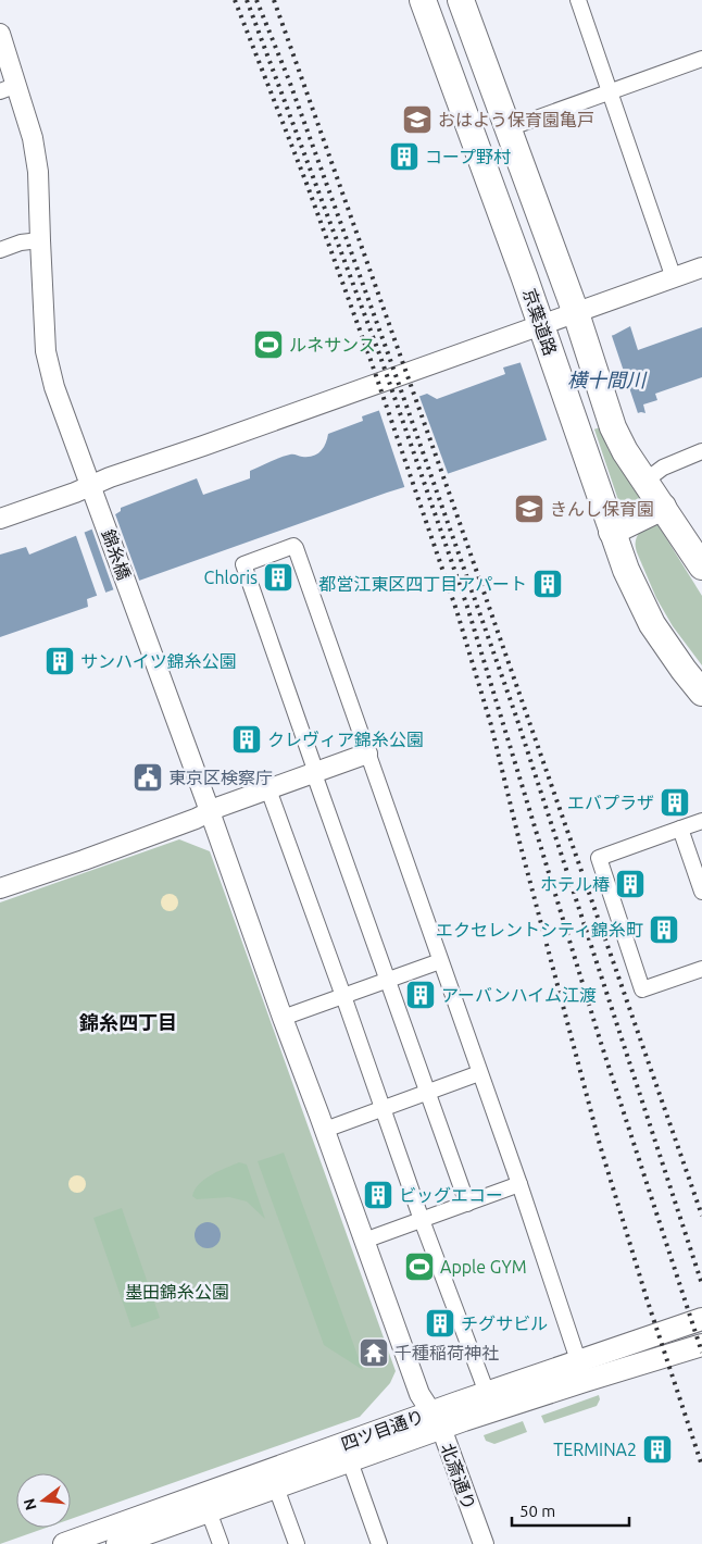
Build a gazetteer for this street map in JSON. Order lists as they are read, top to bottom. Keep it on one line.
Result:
{"streets":{"highway":["京葉道路"],"main road":["四ツ目通り"],"street":["錦糸橋","北斎通り"]},"crossings":[["錦糸橋","北斎通り"],["四ツ目通り","北斎通り"]],"districts":["錦糸四丁目"],"water":["横十間川"],"parks":["墨田錦糸公園"],"places":{"school or university":["おはよう保育園亀戸","きんし保育園"],"building":["コープ野村","Chloris","都営江東区四丁目アパート","サンハイツ錦糸公園","クレヴィア錦糸公園","エバプラザ","ホテル椿","エクセレントシティ錦糸町","アーバンハイム江渡","ビッグエコー","チグサビル","TERMINA2"],"sports":["ルネサンス","Apple GYM"],"public building":["東京区検察庁"],"temple":["千種稲荷神社"]},"scale_bar":"50 m","north":"left"}
